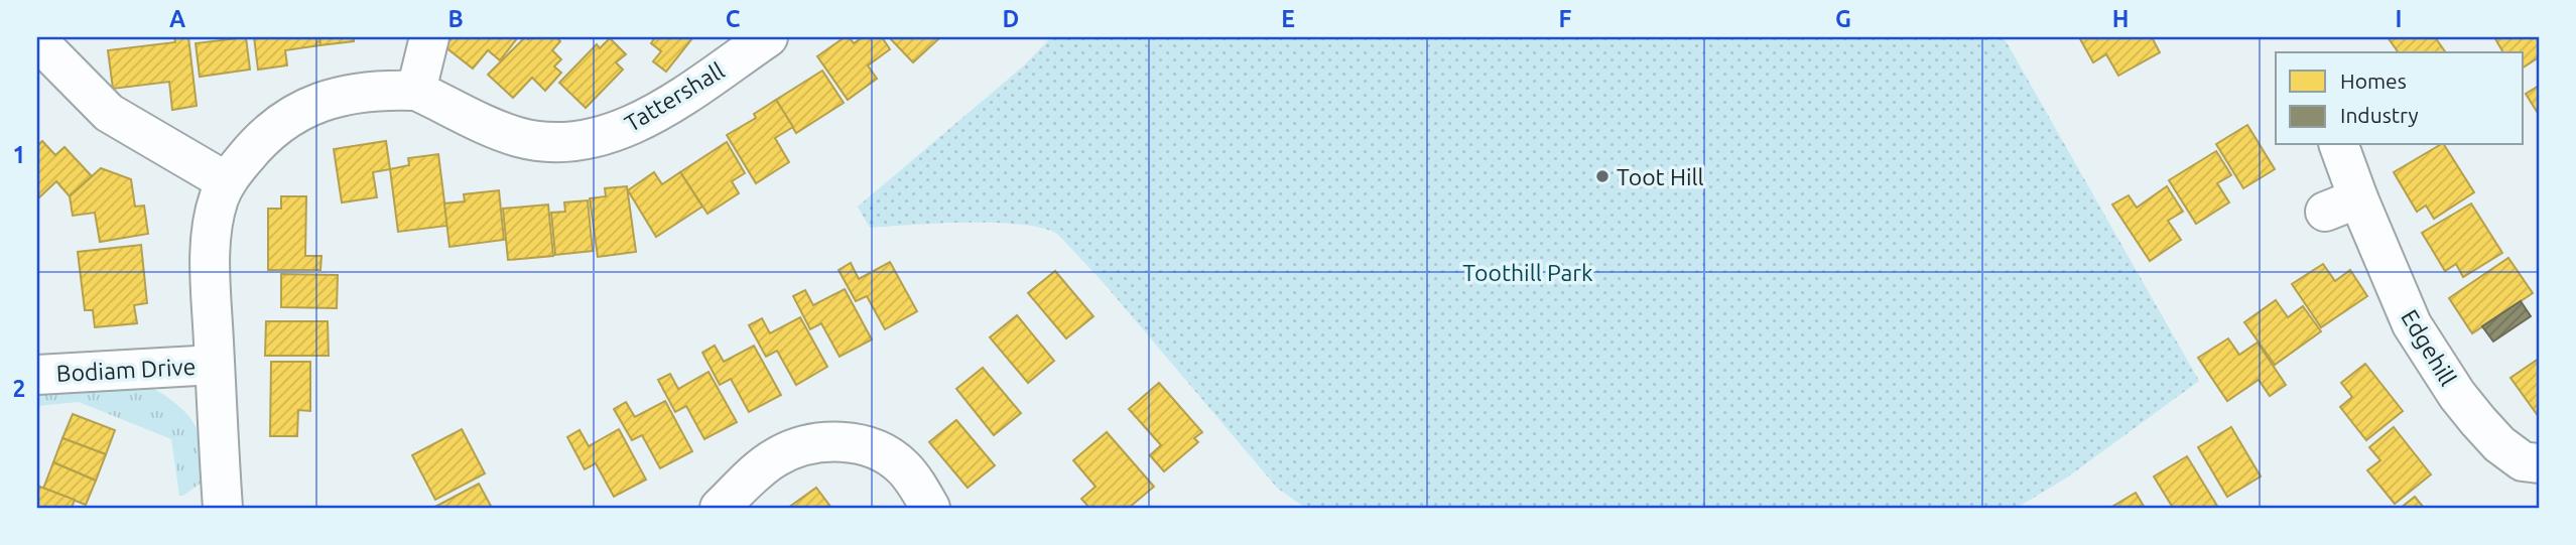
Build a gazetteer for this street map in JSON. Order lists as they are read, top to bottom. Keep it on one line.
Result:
{"streets":{"street":["Tattershall","Edgehill","Bodiam Drive"]},"crossings":[["Tattershall","Bodiam Drive"]],"parks":["Toothill Park"],"places":["Toot Hill"],"legend":["Homes","Industry"],"grid":{"columns":["A","B","C","D","E","F","G","H","I"],"rows":["1","2"]}}
